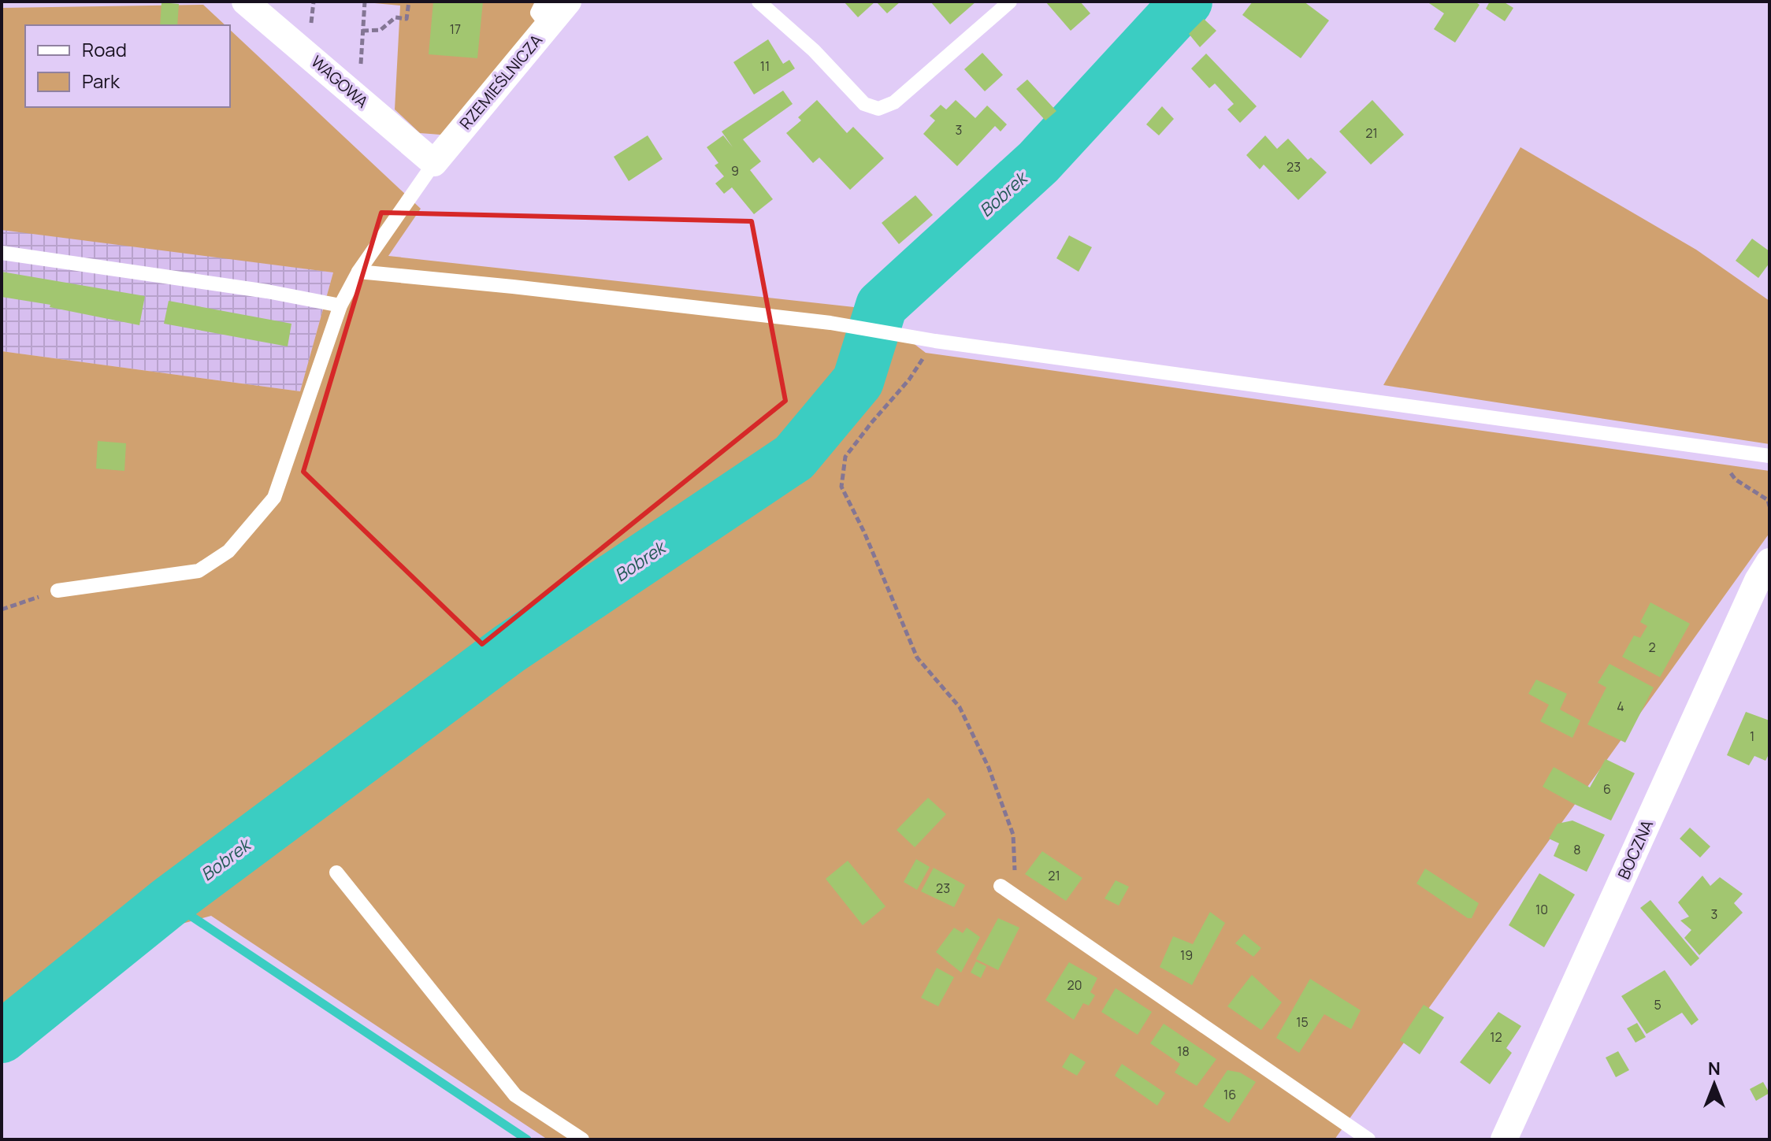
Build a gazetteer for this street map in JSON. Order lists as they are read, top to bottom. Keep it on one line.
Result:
{"streets":{"street":["WAGOWA","RZEMIEŚLNICZA","BOCZNA"]},"crossings":[["WAGOWA","RZEMIEŚLNICZA"]],"water":["Bobrek"],"house_numbers":["17","11","3","21","23","9","2","4","1","6","8","21","23","10","3","19","20","5","15","12","18","16"],"legend":["Road","Park"],"north":"top"}
